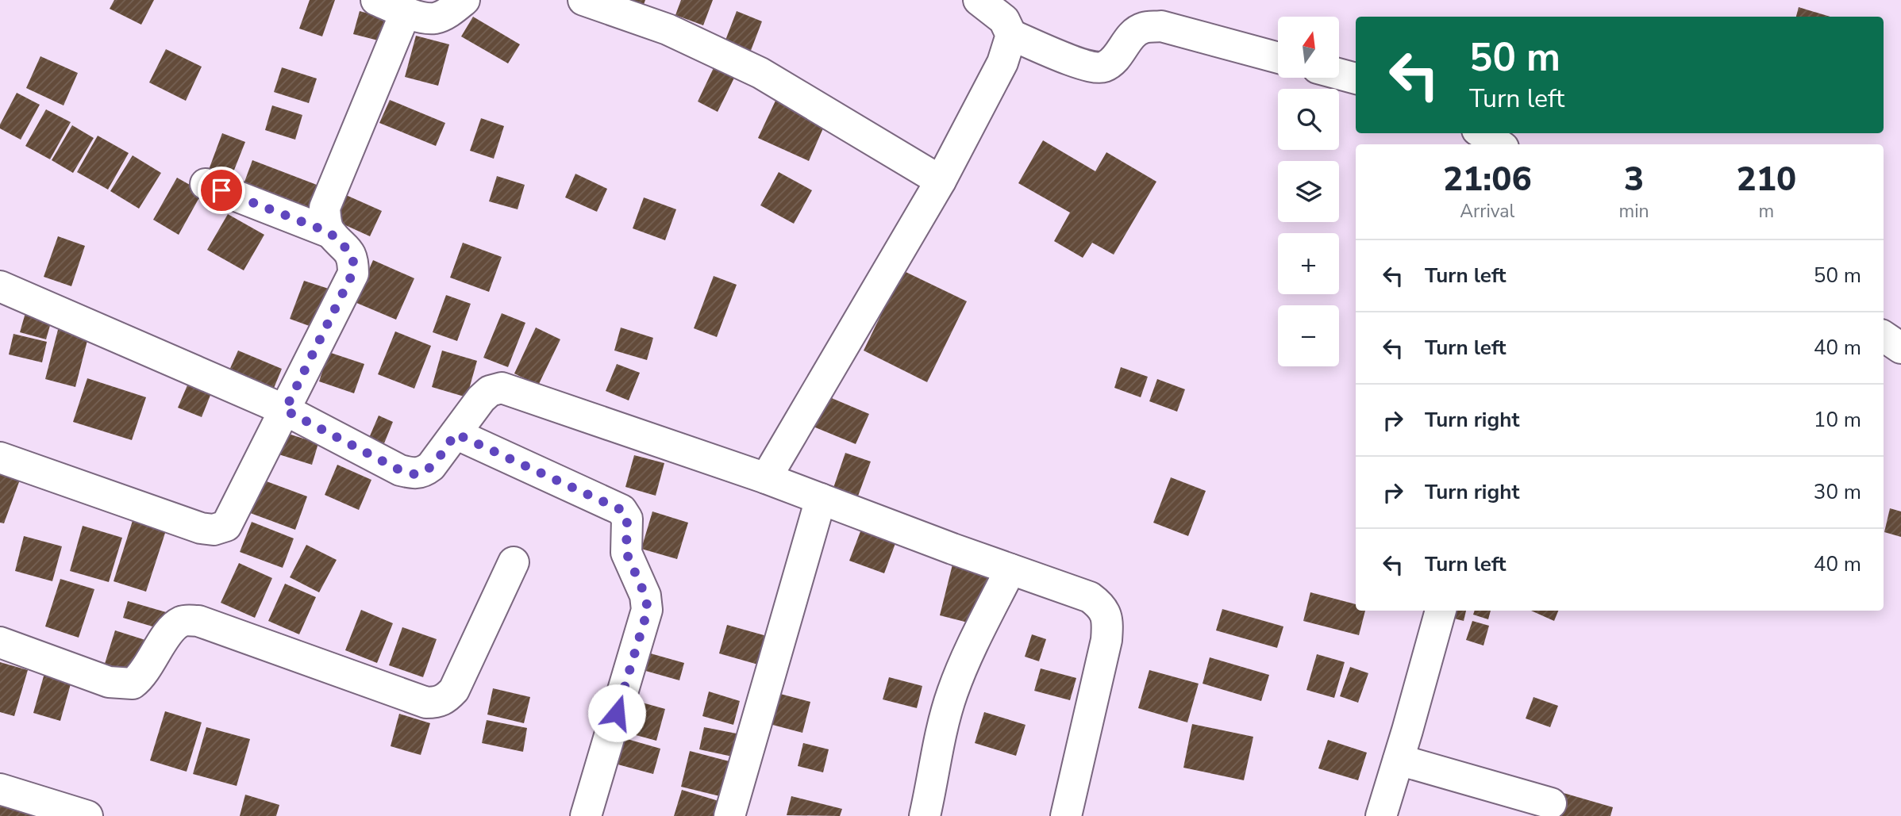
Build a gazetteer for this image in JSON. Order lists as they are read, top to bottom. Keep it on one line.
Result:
{"north":"top","page":{"map_buttons":["+","−"],"turn":["50 m","Turn left"],"eta":["21:06","Arrival","3","min","210","m"],"list":[{"name":"Turn left","value":"50 m"},{"name":"Turn left","value":"40 m"},{"name":"Turn right","value":"10 m"},{"name":"Turn right","value":"30 m"},{"name":"Turn left","value":"40 m"}]}}
